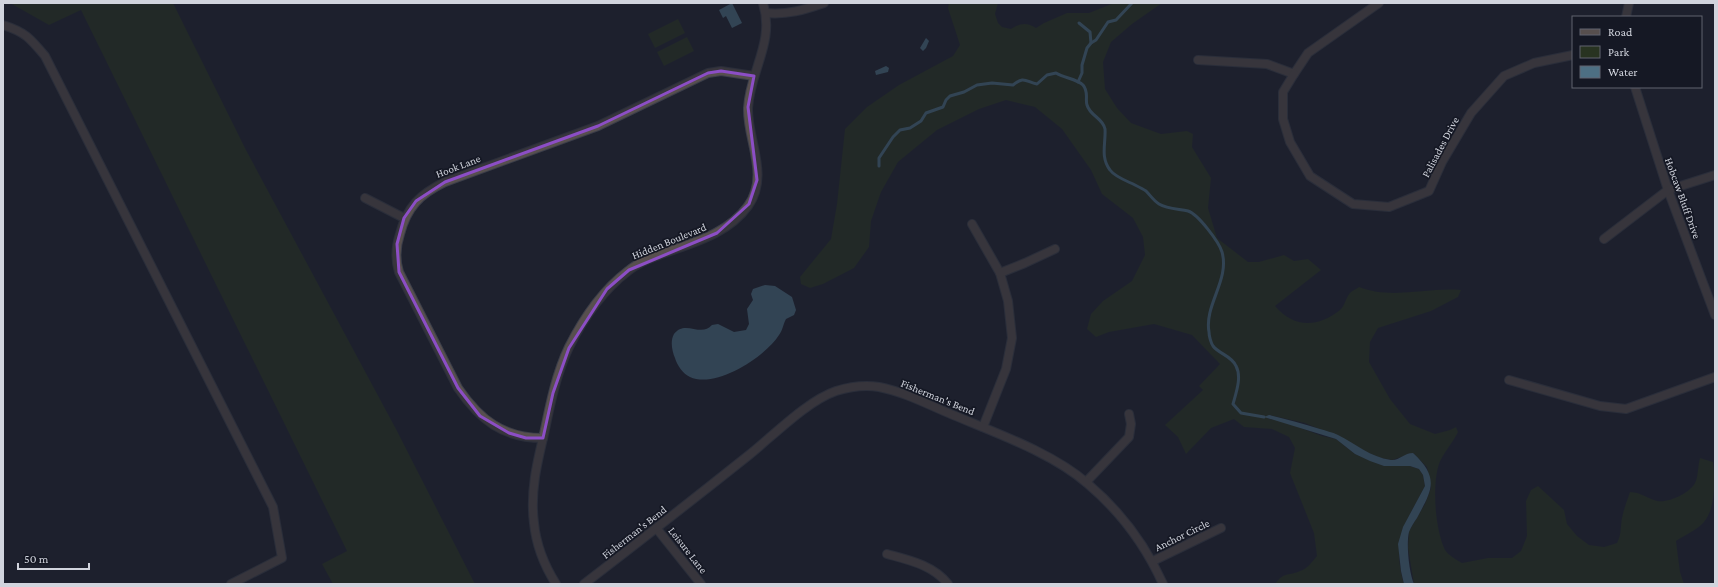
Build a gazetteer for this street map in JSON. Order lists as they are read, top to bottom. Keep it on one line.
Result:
{"streets":{"street":["Palisades Drive","Hook Lane","Hobcaw Bluff Drive","Hidden Boulevard","Fisherman's Bend","Anchor Circle","Leisure Lane"]},"crossings":[["Hook Lane","Hidden Boulevard"],["Fisherman's Bend","Anchor Circle"],["Fisherman's Bend","Leisure Lane"]],"legend":["Road","Park","Water"],"scale_bar":"50 m"}
